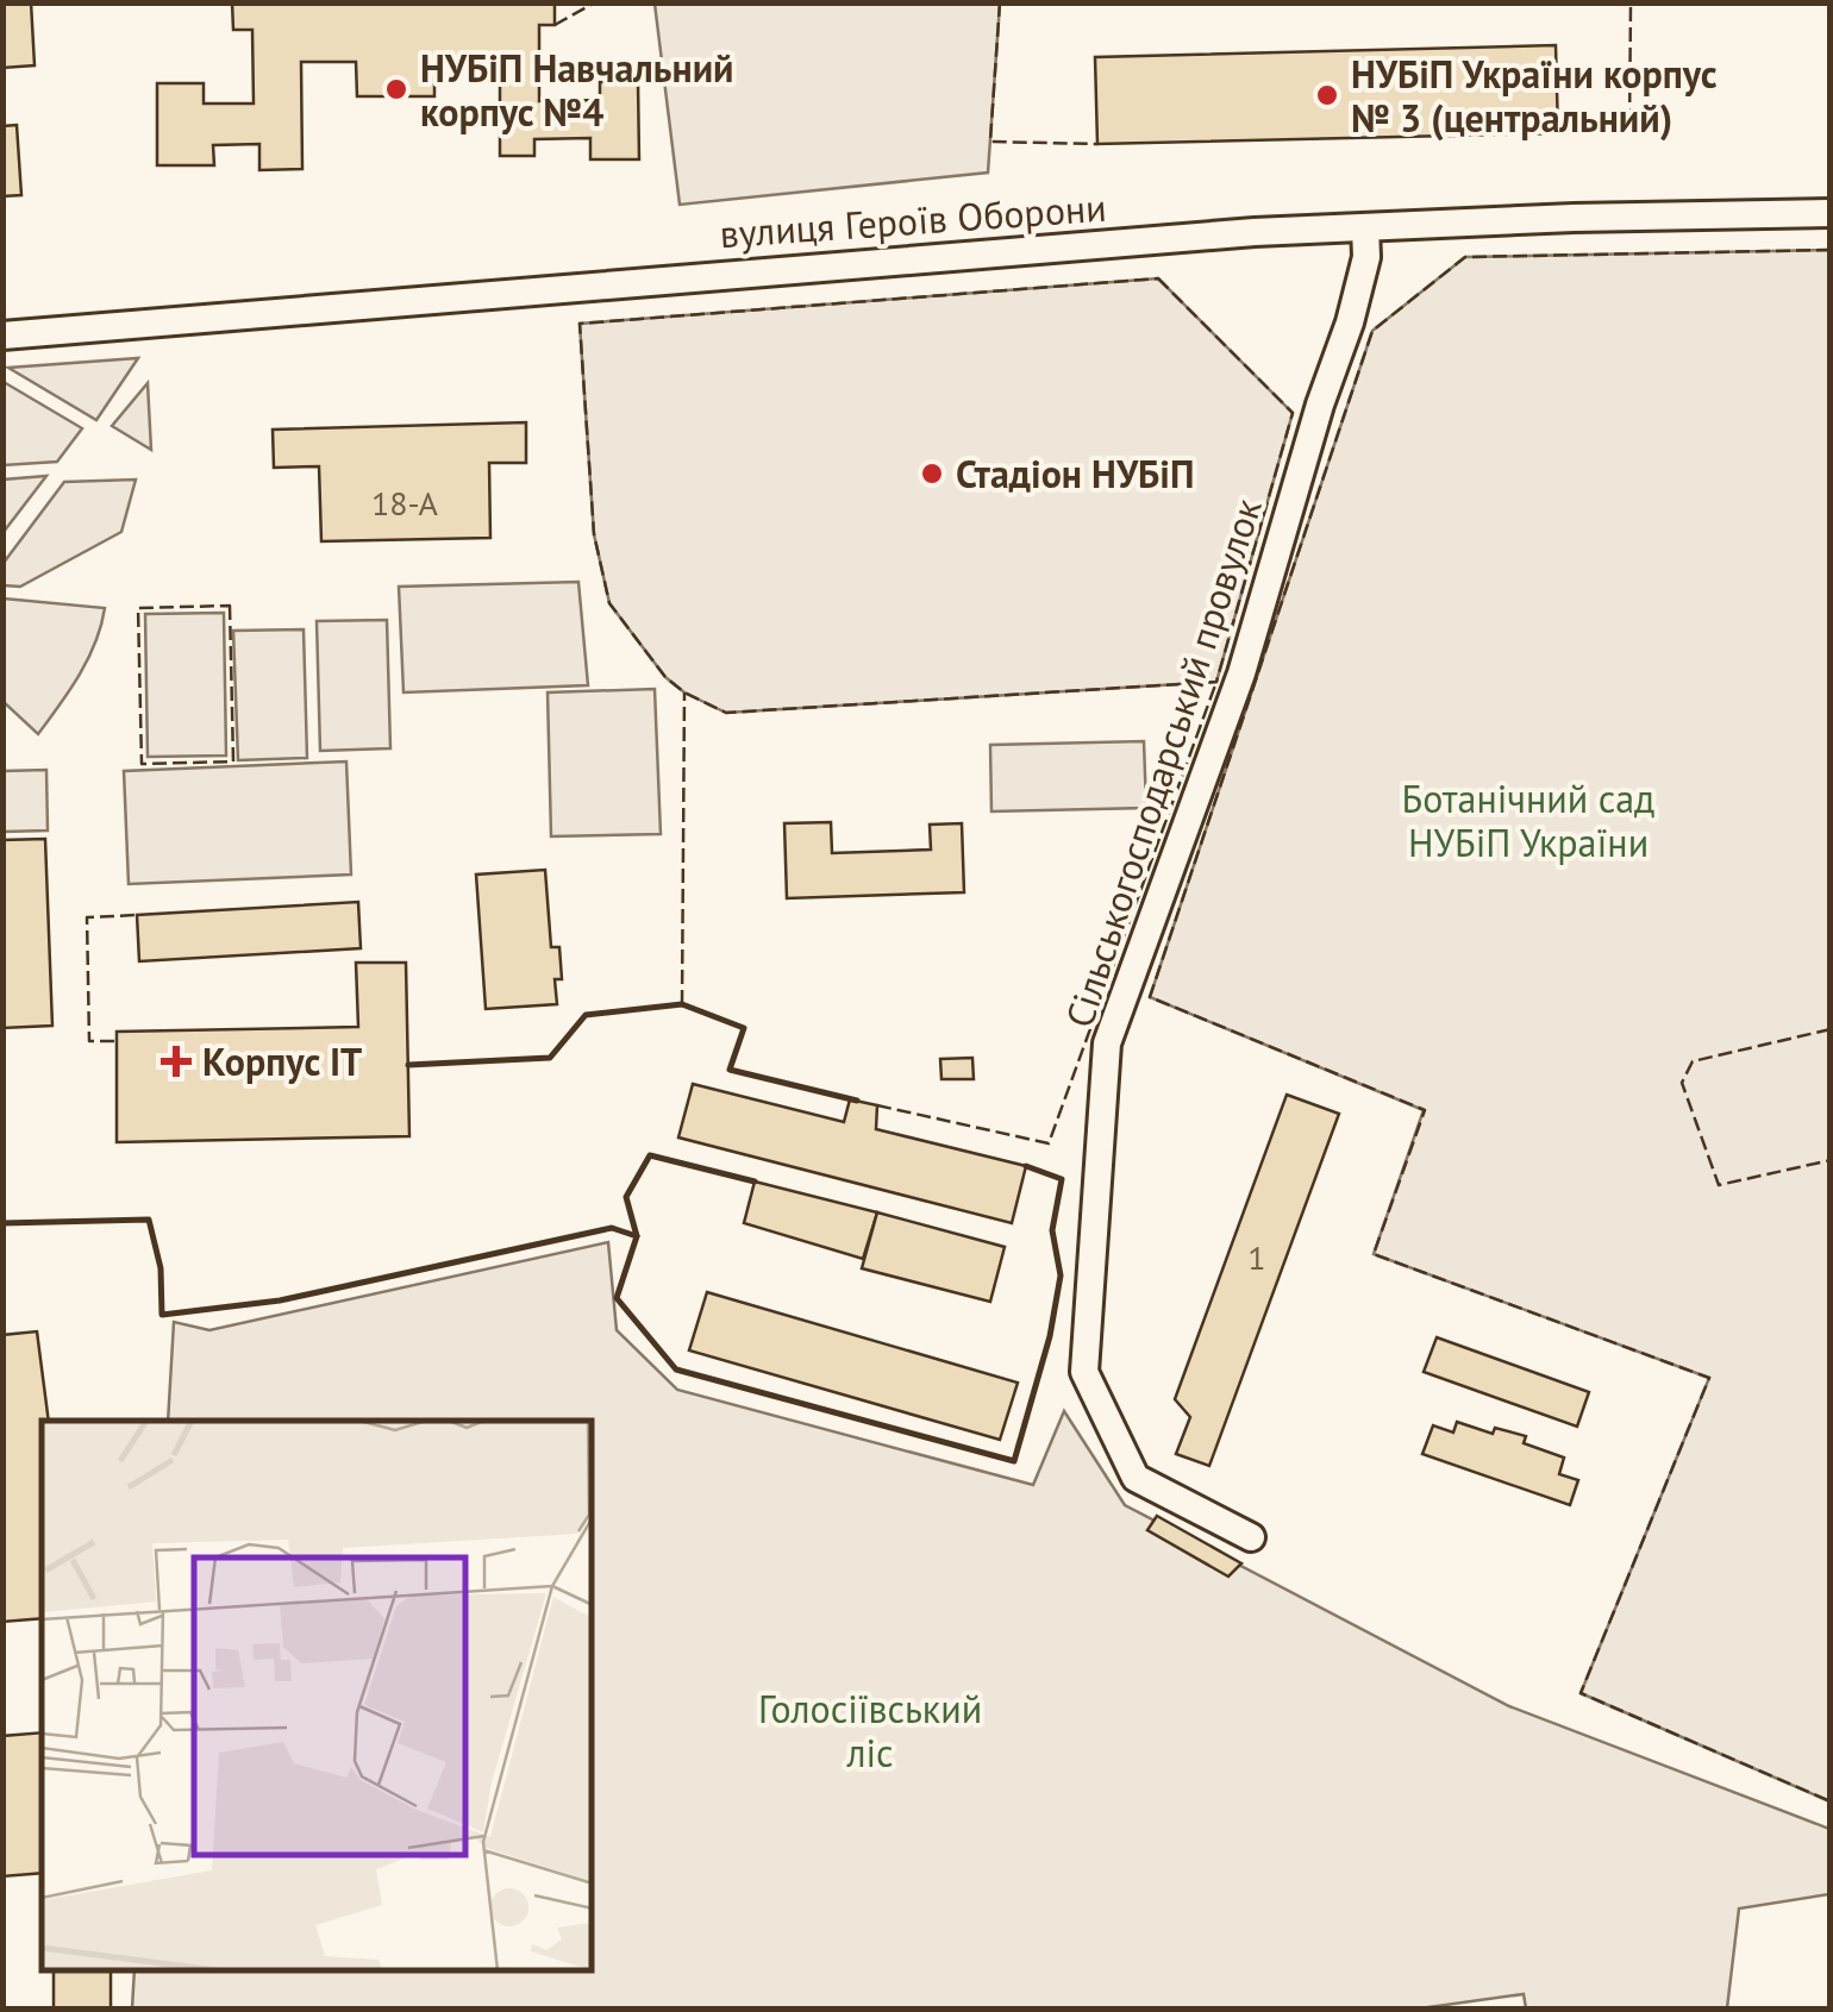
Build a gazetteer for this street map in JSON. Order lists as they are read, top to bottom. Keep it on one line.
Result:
{"streets":{"street":["вулиця Героїв Оборони","Сільськогосподарський провулок"]},"crossings":[["вулиця Героїв Оборони","Сільськогосподарський провулок"]],"parks":["Ботанічний сад НУБіП України","Голосіївський ліс"],"places":{"other":["НУБіП Навчальний корпус №4","НУБіП України корпус № 3 (центральний)","Стадіон НУБіП"],"health":["Корпус ІТ"]},"house_numbers":["18-А","1"]}
